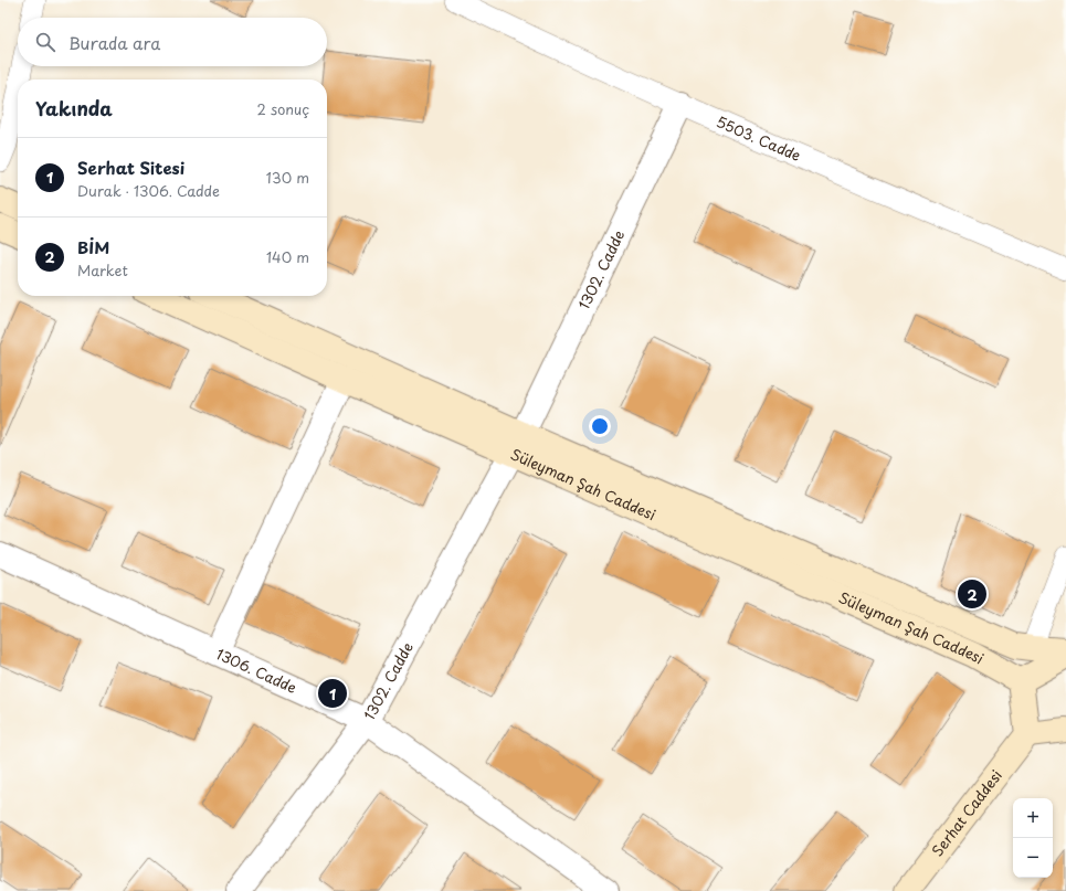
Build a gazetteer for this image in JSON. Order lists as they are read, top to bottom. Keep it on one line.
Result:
{"streets":{"main road":["Süleyman Şah Caddesi","Serhat Caddesi"],"street":["5503. Cadde","1302. Cadde","1306. Cadde"]},"crossings":[["5503. Cadde","1302. Cadde"],["1302. Cadde","Süleyman Şah Caddesi"],["1302. Cadde","1306. Cadde"]],"page":{"search":"Burada ara","heading":["Yakında","2 sonuç"],"list":[{"mark":"1","name":"Serhat Sitesi","note":"Durak · 1306. Cadde","value":"130 m"},{"mark":"2","name":"BİM","note":"Market","value":"140 m"}],"pins":["2","1"],"map_buttons":["+","−"]}}
